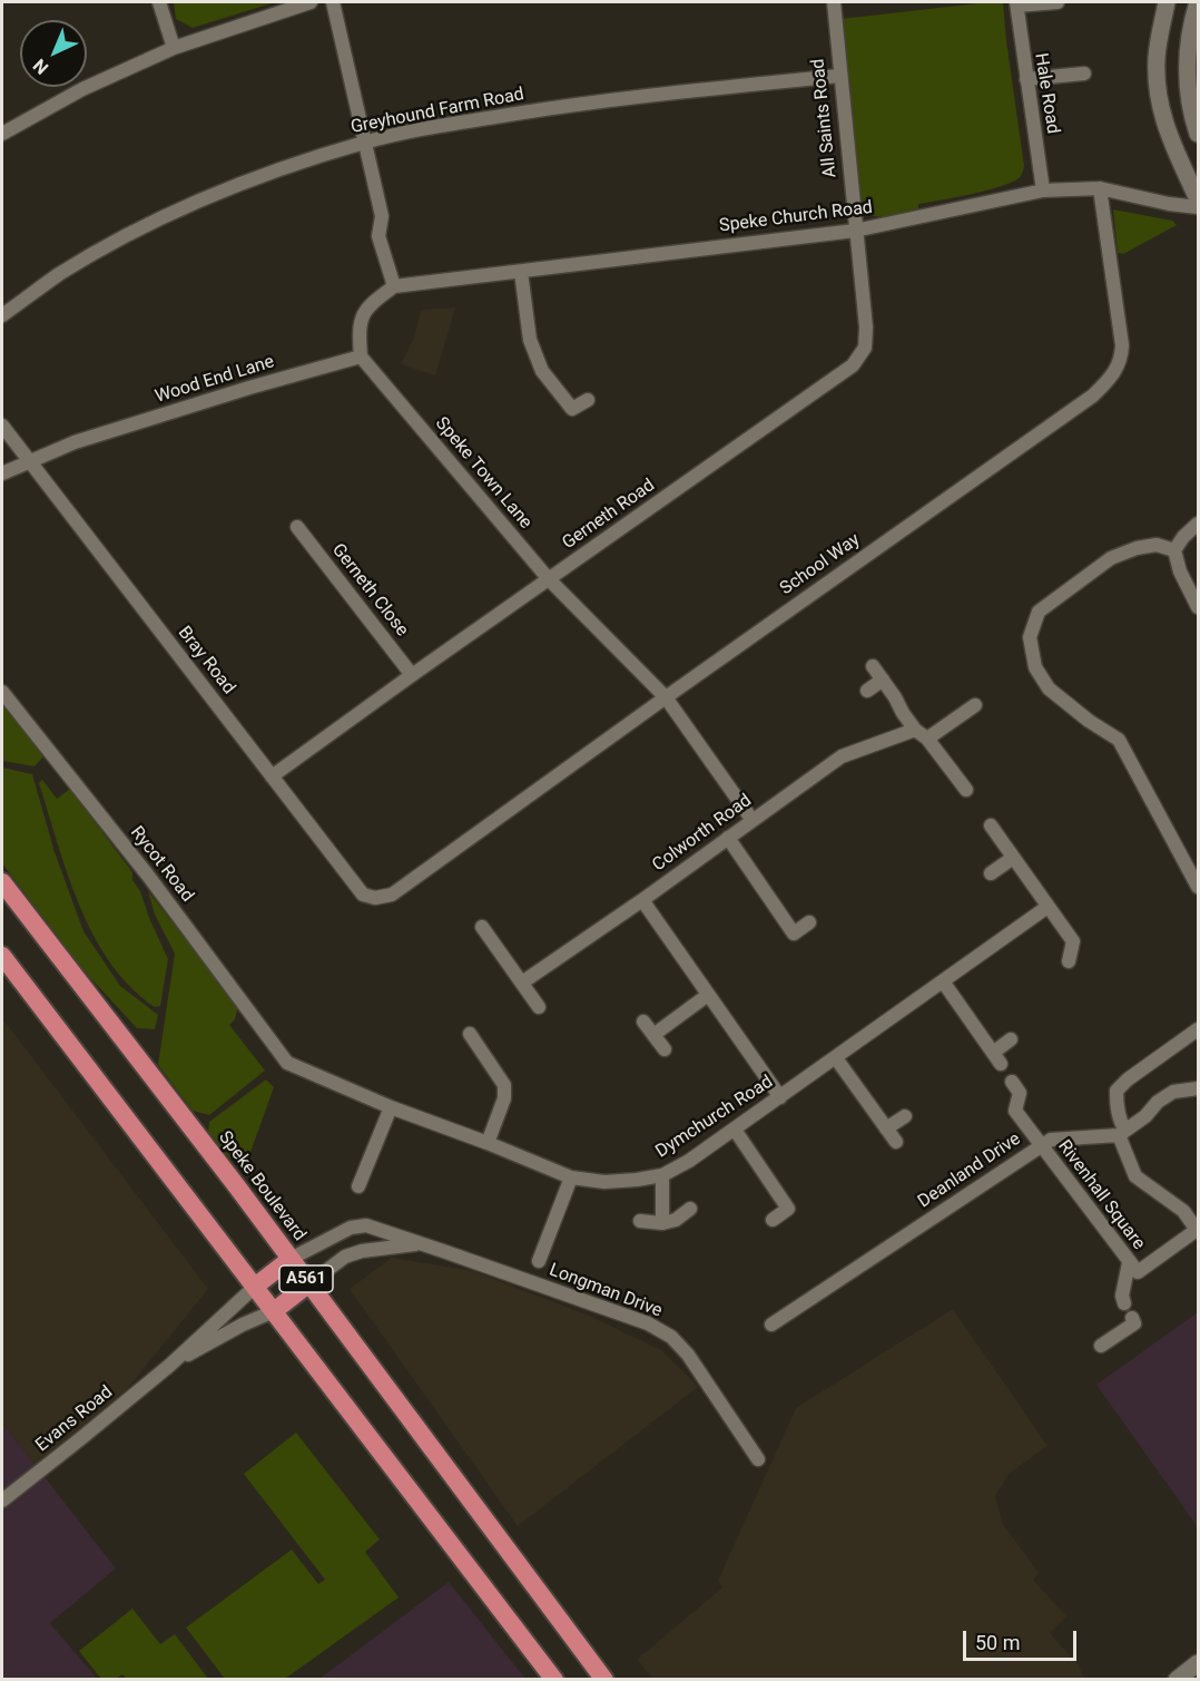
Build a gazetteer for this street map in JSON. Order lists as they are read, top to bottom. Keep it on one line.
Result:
{"streets":{"highway":["Speke Boulevard","A561"],"street":["Hale Road","Greyhound Farm Road","All Saints Road","Speke Church Road","Wood End Lane","Speke Town Lane","Gerneth Road","School Way","Gerneth Close","Bray Road","Colworth Road","Rycot Road","Dymchurch Road","Deanland Drive","Rivenhall Square","Longman Drive","Evans Road"]},"crossings":[["Hale Road","Speke Church Road"],["Greyhound Farm Road","All Saints Road"],["All Saints Road","Speke Church Road"],["All Saints Road","Gerneth Road"],["Speke Church Road","Gerneth Road"],["Speke Church Road","School Way"],["Wood End Lane","Speke Town Lane"],["Wood End Lane","Bray Road"],["Speke Town Lane","Gerneth Road"],["Speke Town Lane","School Way"],["Speke Town Lane","Colworth Road"],["Gerneth Road","Gerneth Close"],["Gerneth Road","Bray Road"],["School Way","Bray Road"],["Rycot Road","Dymchurch Road"],["Deanland Drive","Rivenhall Square"],["Speke Boulevard","A561"],["Speke Boulevard","Longman Drive"],["A561","Longman Drive"],["A561","Evans Road"]],"scale_bar":"50 m","north":"bottom left"}
